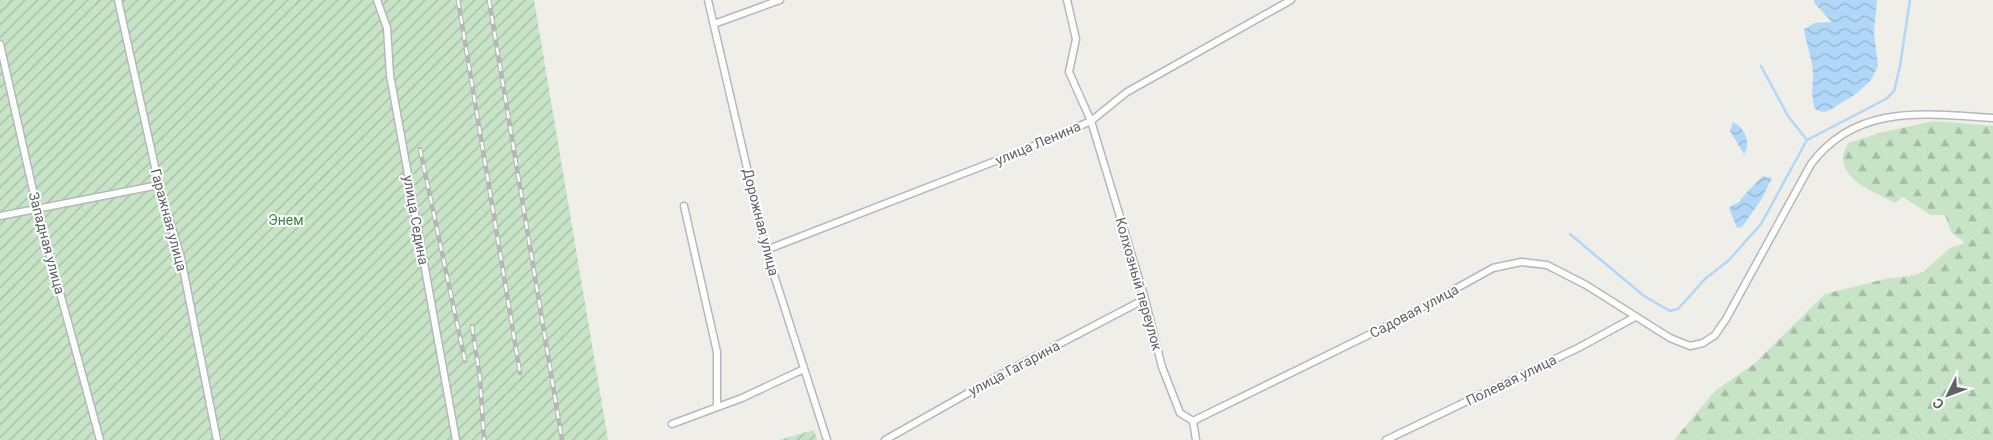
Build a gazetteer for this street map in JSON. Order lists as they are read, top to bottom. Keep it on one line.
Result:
{"streets":{"street":["улица Ленина","Гаражная улица","улица Седина","Дорожная улица","Западная улица","Колхозный переулок","Садовая улица","улица Гагарина","Полевая улица"]},"crossings":[["улица Ленина","Дорожная улица"],["улица Ленина","Колхозный переулок"],["Колхозный переулок","Садовая улица"],["Колхозный переулок","улица Гагарина"],["Садовая улица","Полевая улица"]],"parks":["Энем"],"north":"bottom left"}
